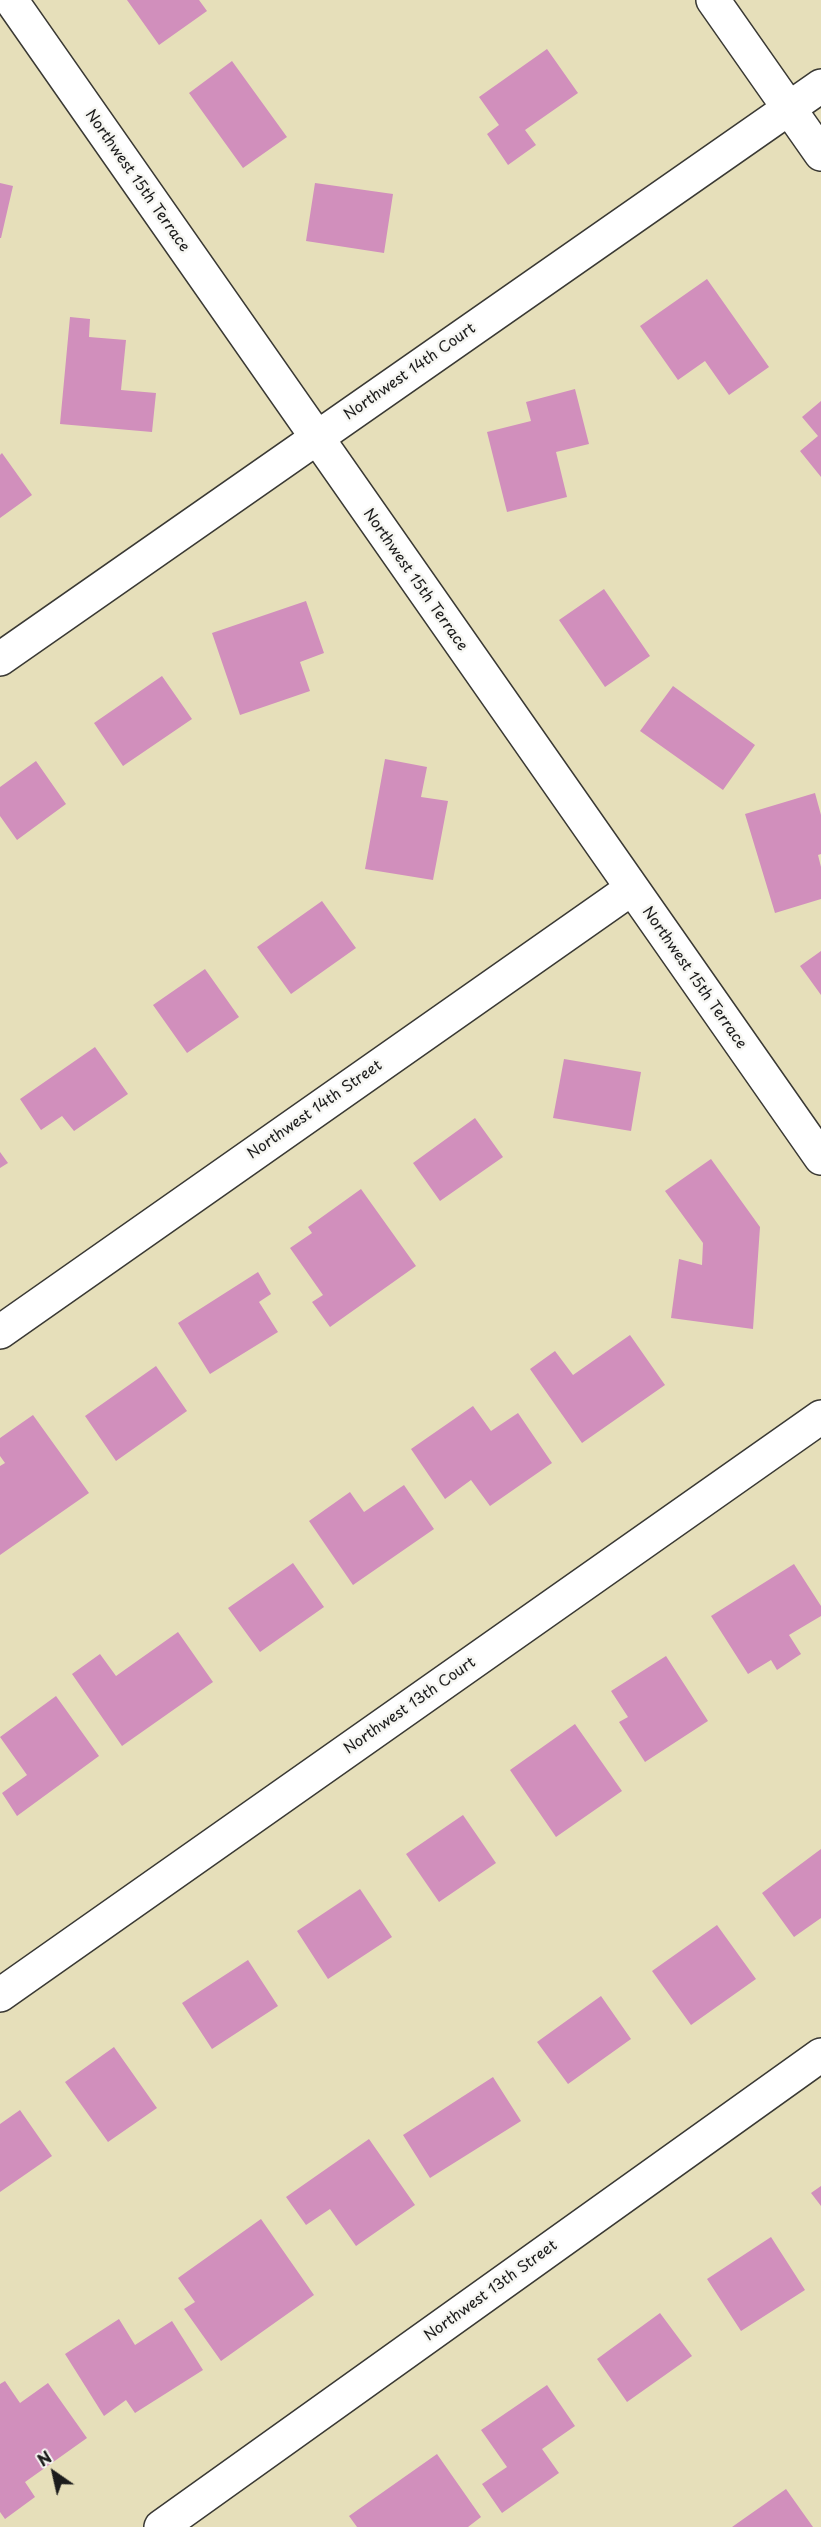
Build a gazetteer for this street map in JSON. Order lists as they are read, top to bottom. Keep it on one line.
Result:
{"streets":{"street":["Northwest 15th Terrace","Northwest 14th Court","Northwest 14th Street","Northwest 13th Court","Northwest 13th Street"]},"crossings":[["Northwest 15th Terrace","Northwest 14th Court"],["Northwest 15th Terrace","Northwest 14th Street"]],"north":"top left"}
